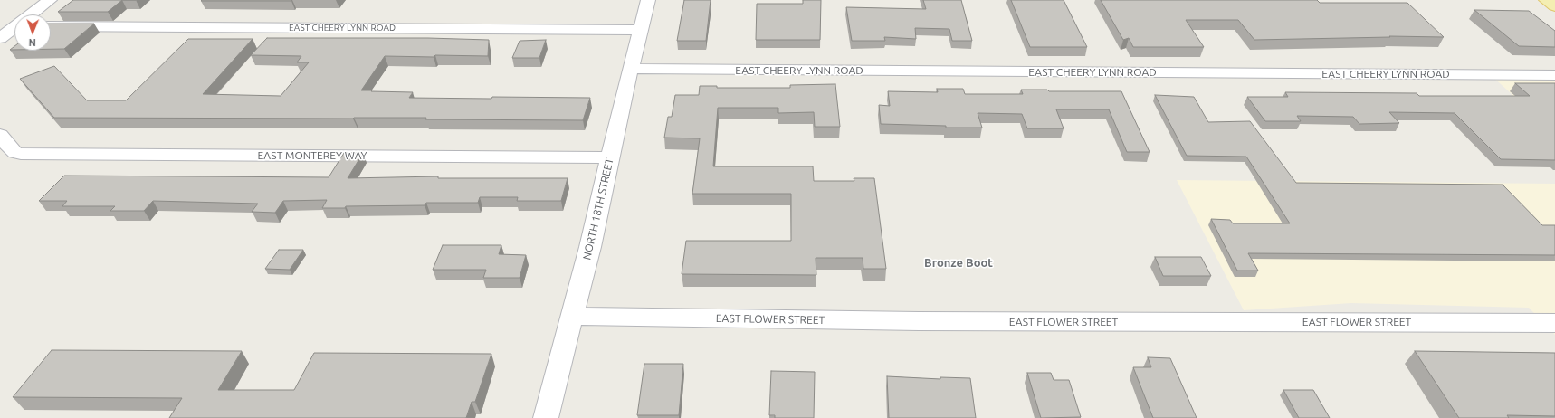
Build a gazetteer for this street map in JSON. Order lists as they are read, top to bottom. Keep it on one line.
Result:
{"streets":{"street":["EAST CHEERY LYNN ROAD","EAST MONTEREY WAY","NORTH 18TH STREET","EAST FLOWER STREET"]},"crossings":[["EAST CHEERY LYNN ROAD","NORTH 18TH STREET"],["EAST MONTEREY WAY","NORTH 18TH STREET"],["NORTH 18TH STREET","EAST FLOWER STREET"]],"districts":["Bronze Boot"],"north":"bottom"}
